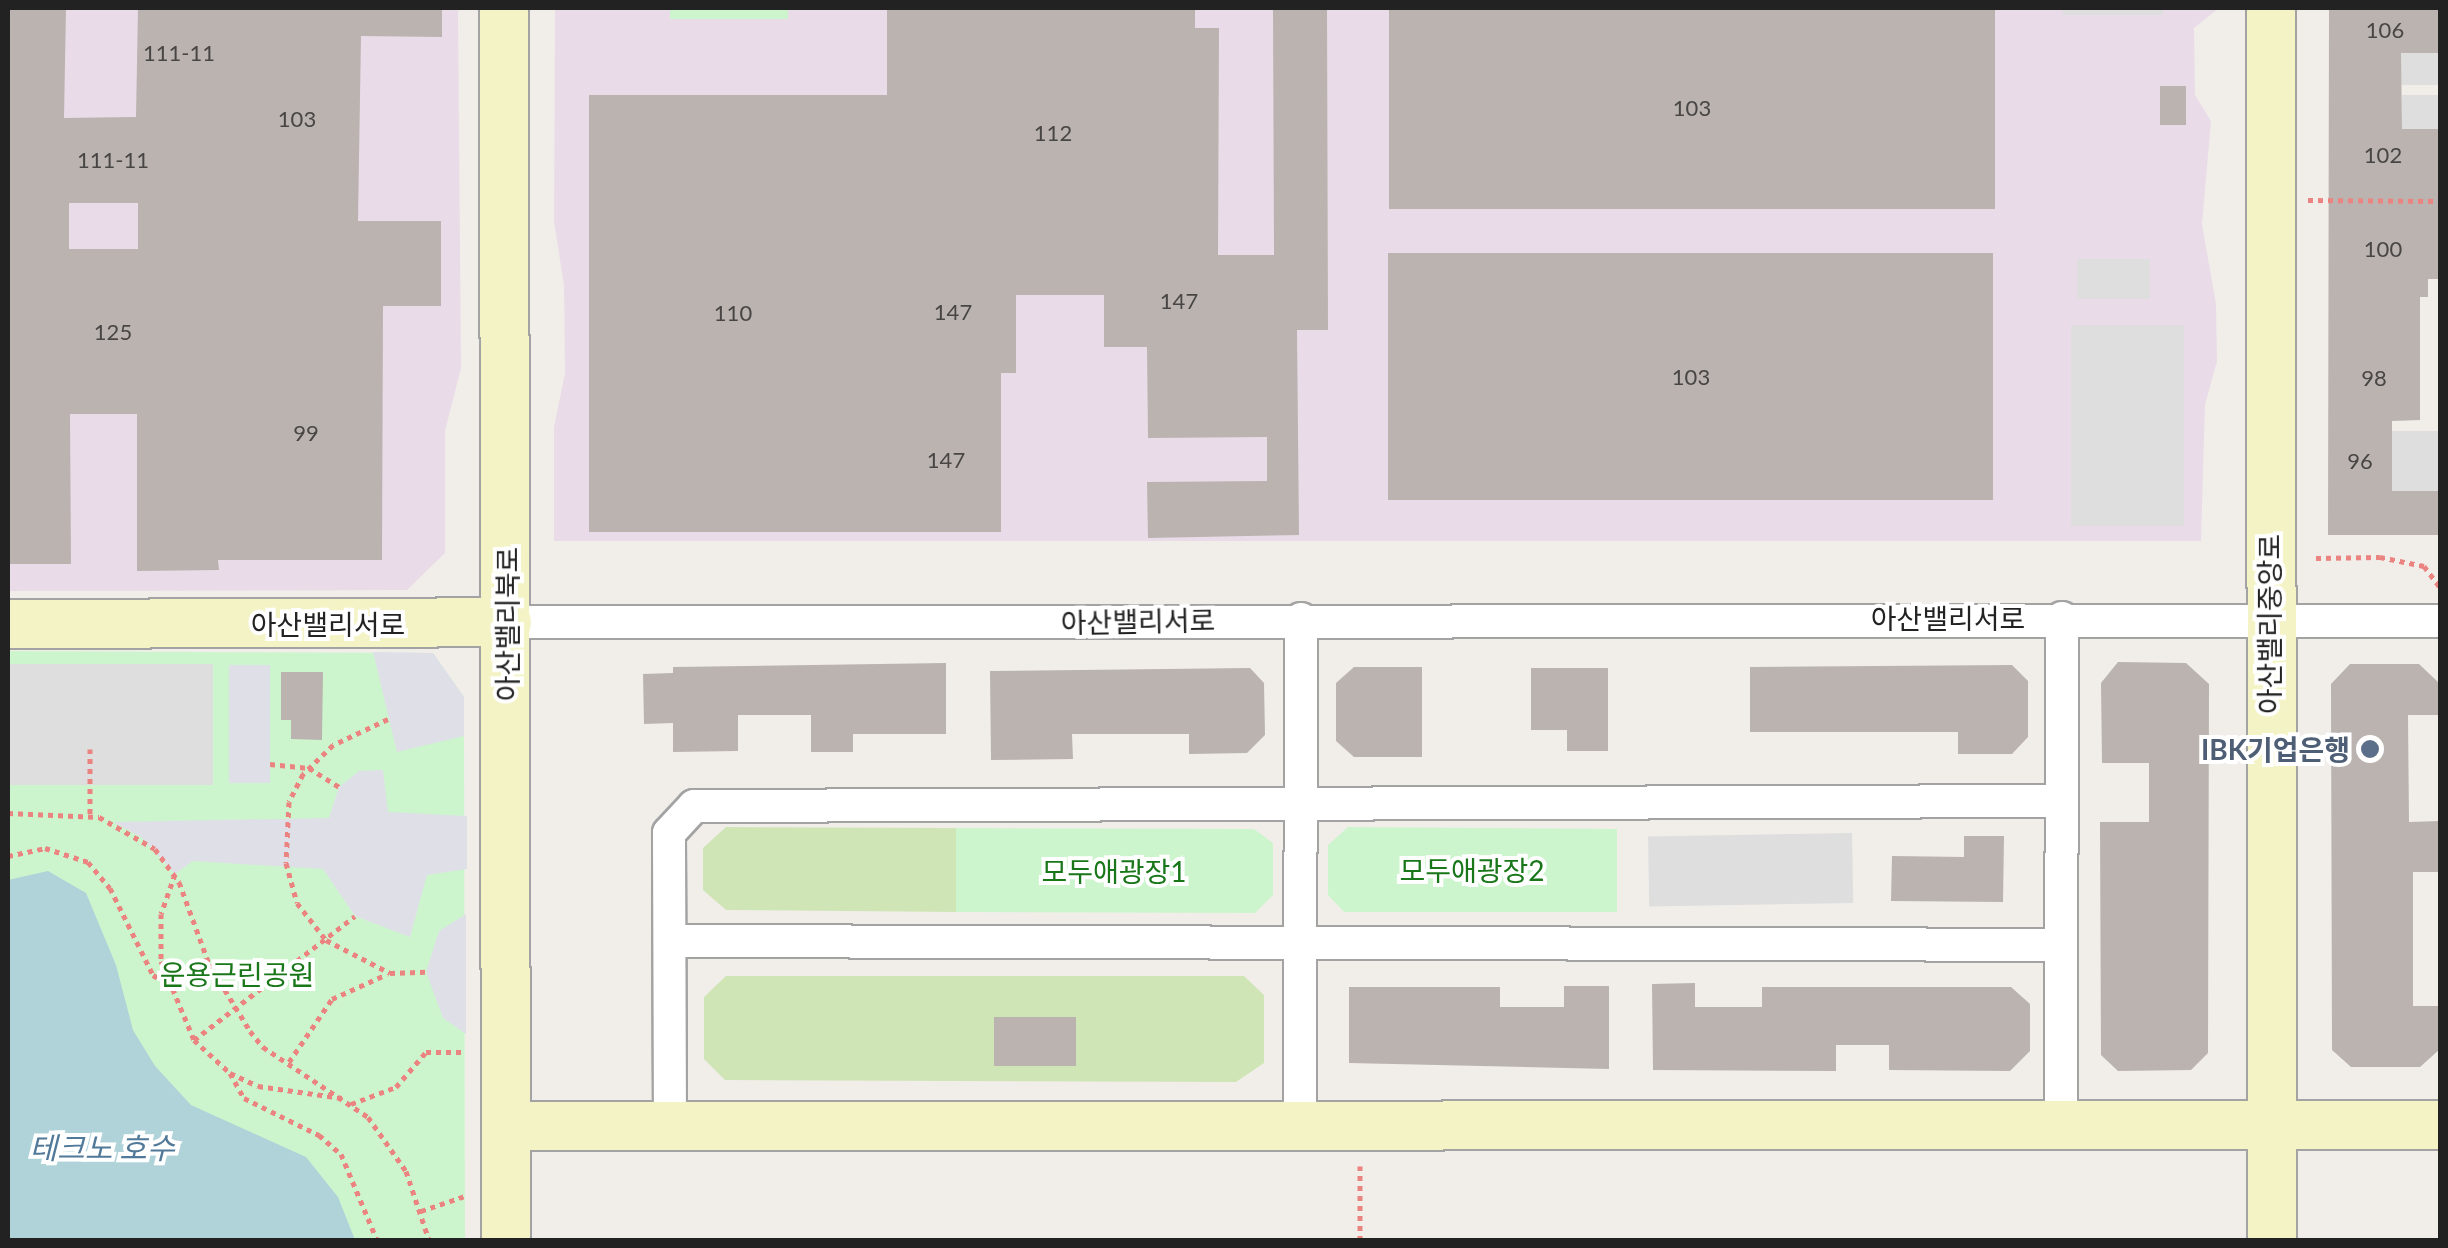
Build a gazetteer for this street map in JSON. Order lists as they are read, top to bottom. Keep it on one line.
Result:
{"streets":{"street":["아산밸리서로","아산밸리북로","아산밸리중앙로"]},"crossings":[["아산밸리서로","아산밸리북로"],["아산밸리서로","아산밸리중앙로"]],"water":["테크노 호수"],"parks":["모두애광장2","모두애광장1","운용근린공원"],"places":["IBK기업은행"],"house_numbers":["106","111-11","103","103","112","102","111-11","100","147","147","110","125","103","98","99","147","96"]}
